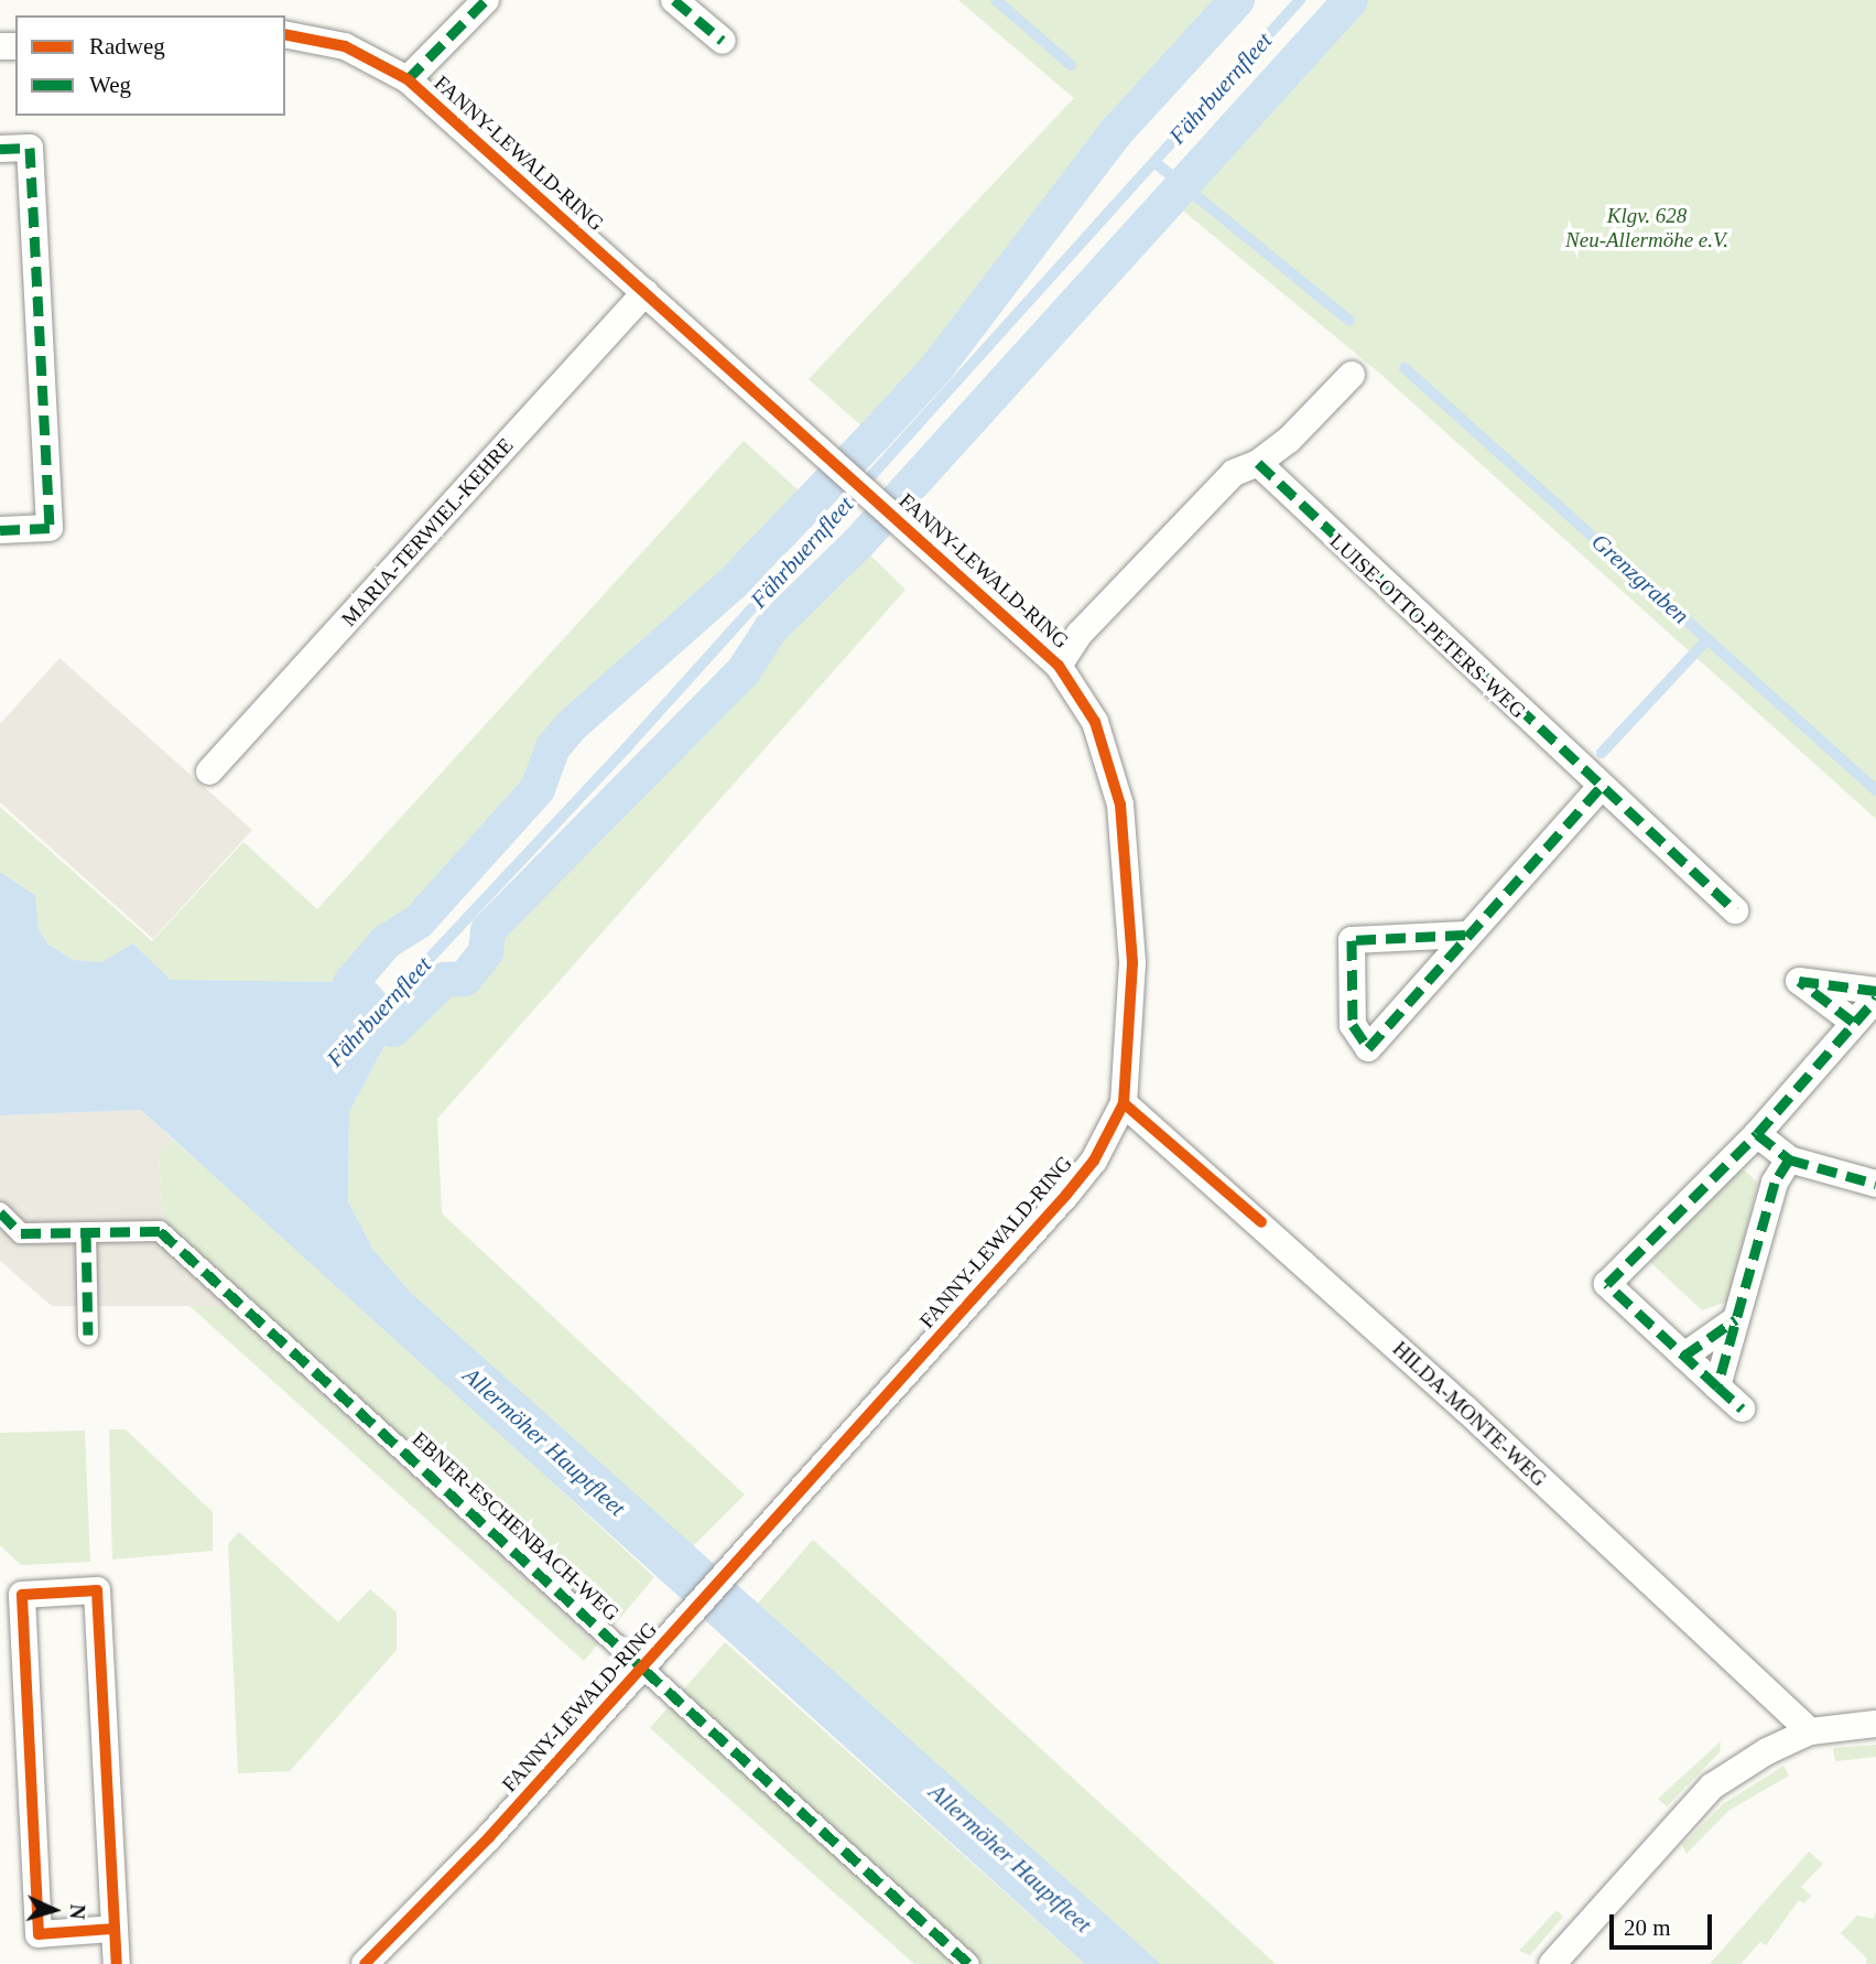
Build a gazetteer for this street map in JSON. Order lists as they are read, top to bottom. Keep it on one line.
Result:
{"streets":{"street":["FANNY-LEWALD-RING","MARIA-TERWIEL-KEHRE","LUISE-OTTO-PETERS-WEG","HILDA-MONTE-WEG","EBNER-ESCHENBACH-WEG"]},"crossings":[["FANNY-LEWALD-RING","MARIA-TERWIEL-KEHRE"],["FANNY-LEWALD-RING","HILDA-MONTE-WEG"],["FANNY-LEWALD-RING","EBNER-ESCHENBACH-WEG"]],"water":["Fährbuernfleet","Grenzgraben","Allermöher Hauptfleet"],"parks":["Klgv. 628 Neu-Allermöhe e.V."],"legend":["Radweg","Weg"],"scale_bar":"20 m","north":"right"}
